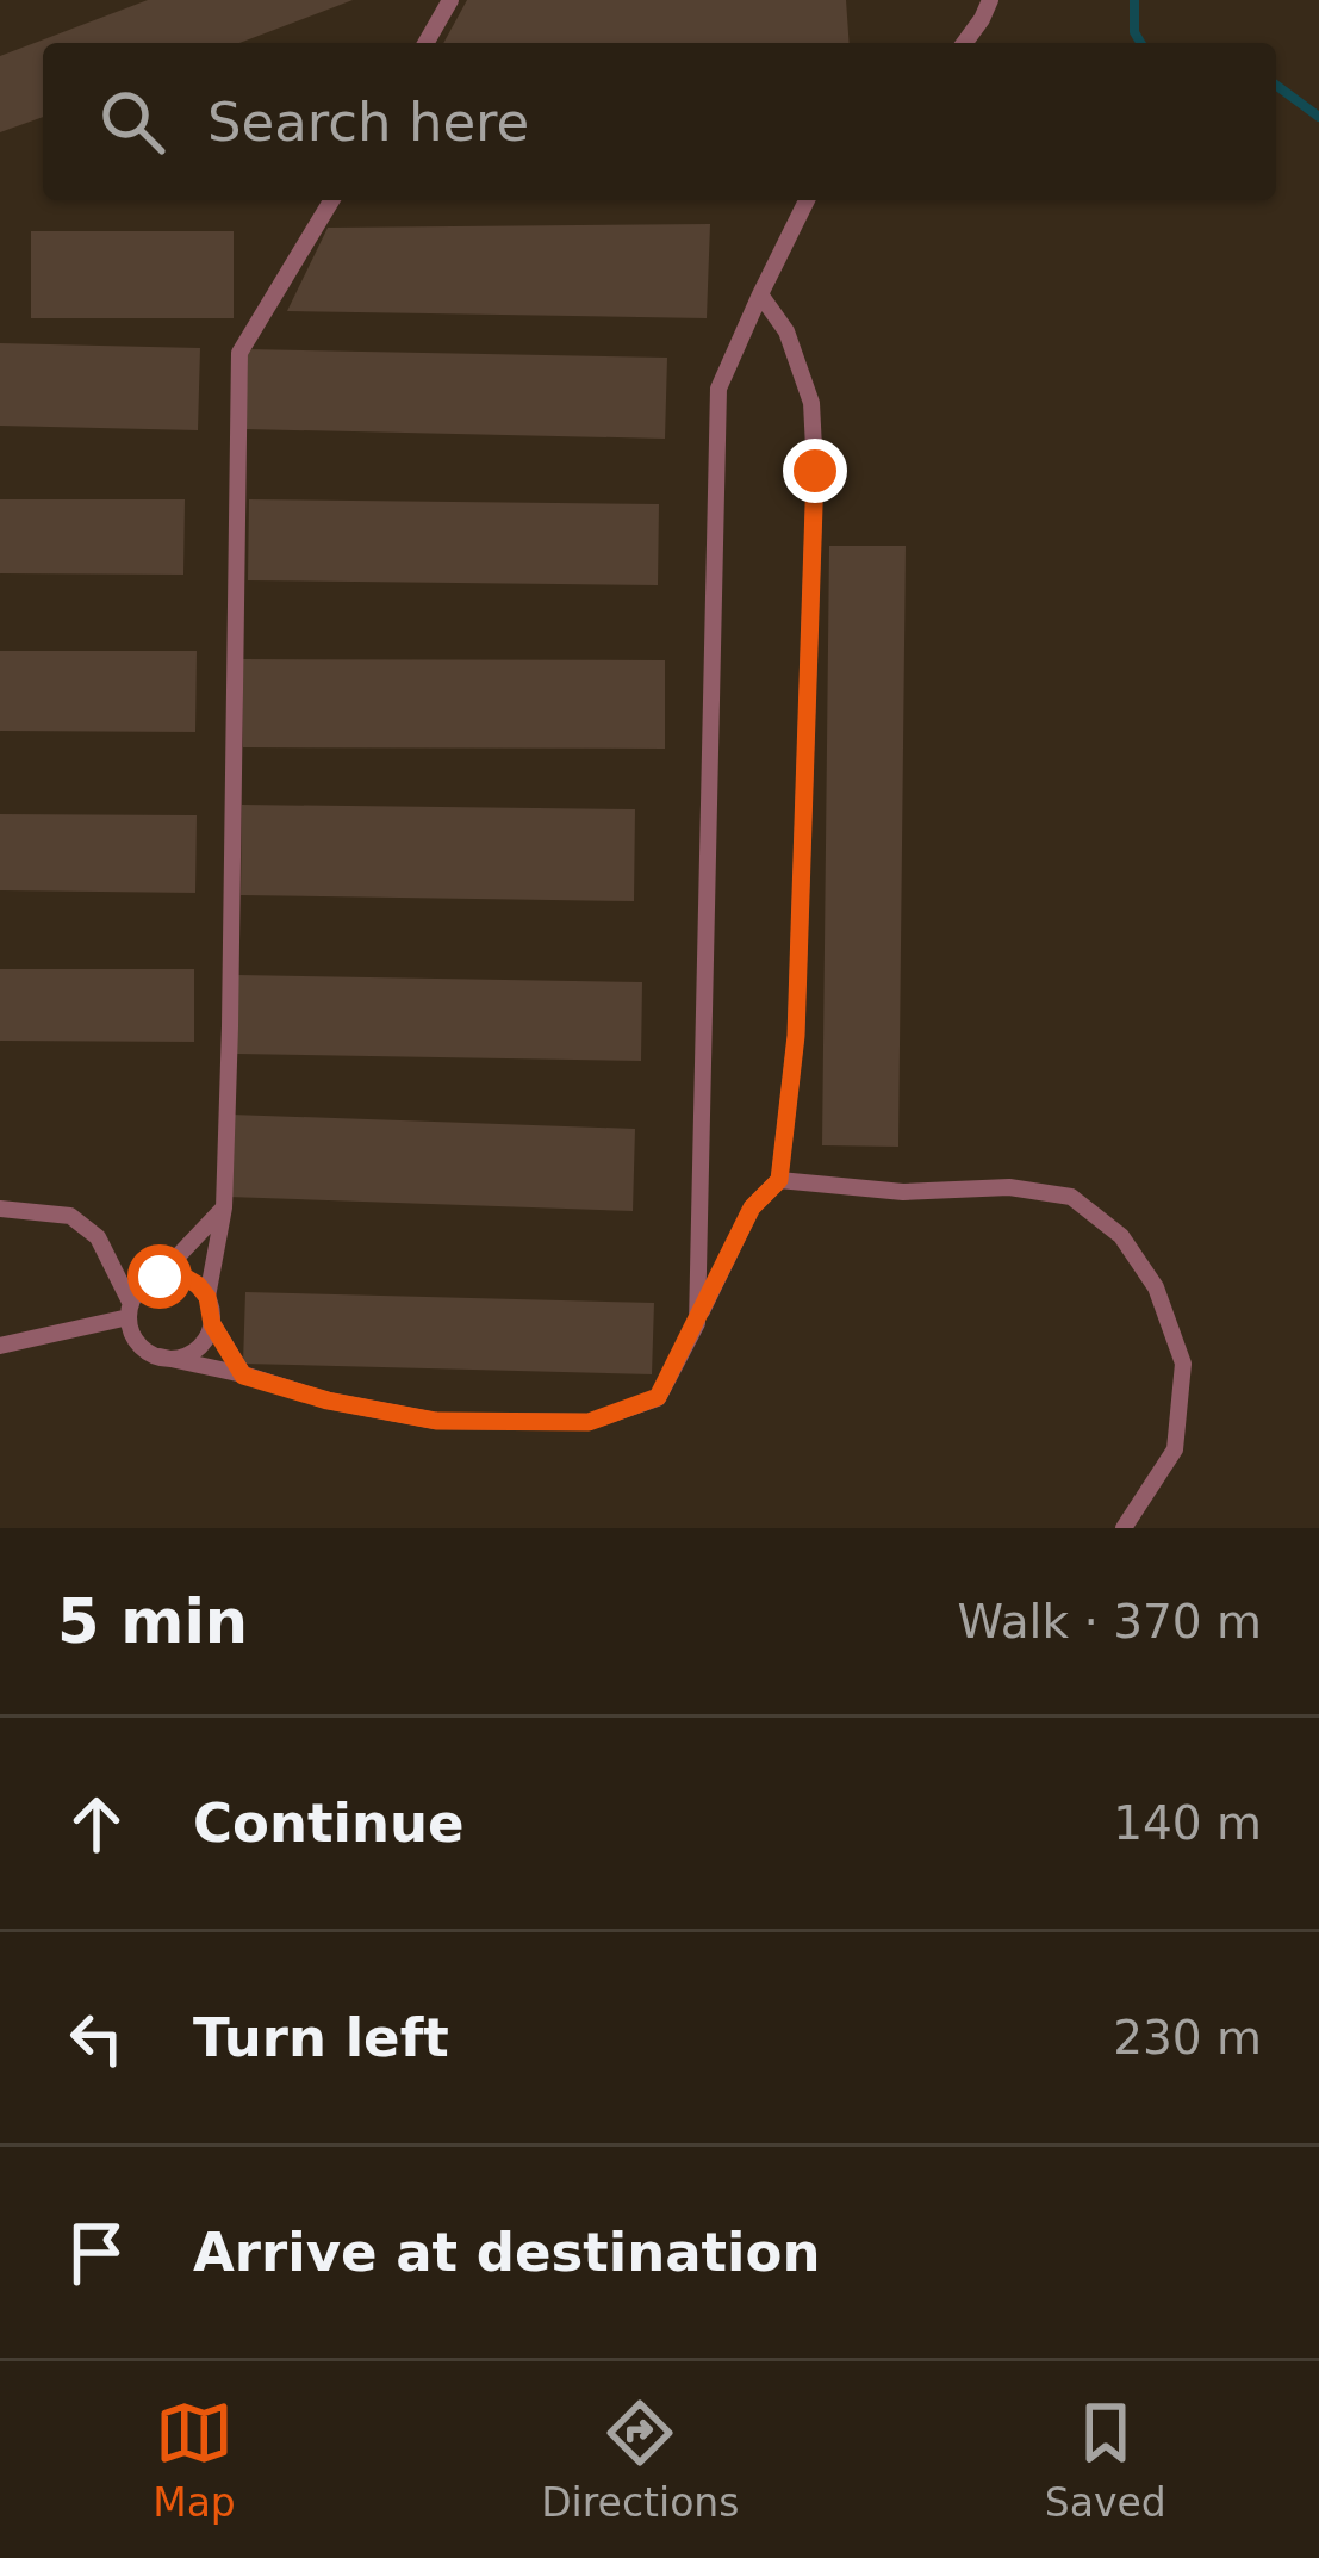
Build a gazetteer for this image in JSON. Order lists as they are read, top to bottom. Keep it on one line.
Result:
{"page":{"search":"Search here","heading":["5 min","Walk · 370 m"],"list":[["Continue","140 m"],["Turn left","230 m"],"Arrive at destination"],"nav":["Map","Directions","Saved"]}}
